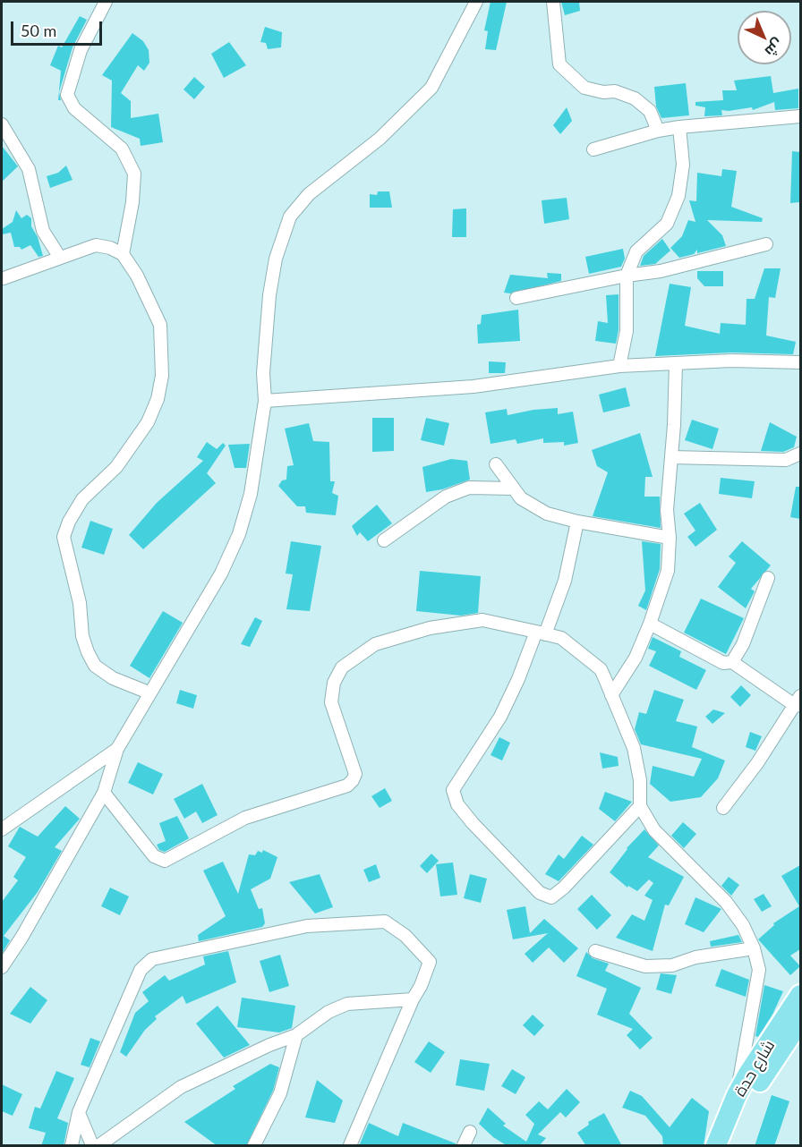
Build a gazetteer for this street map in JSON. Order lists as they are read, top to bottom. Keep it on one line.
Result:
{"streets":{"main road":["شارع حدة"]},"scale_bar":"50 m","north":"bottom right"}
